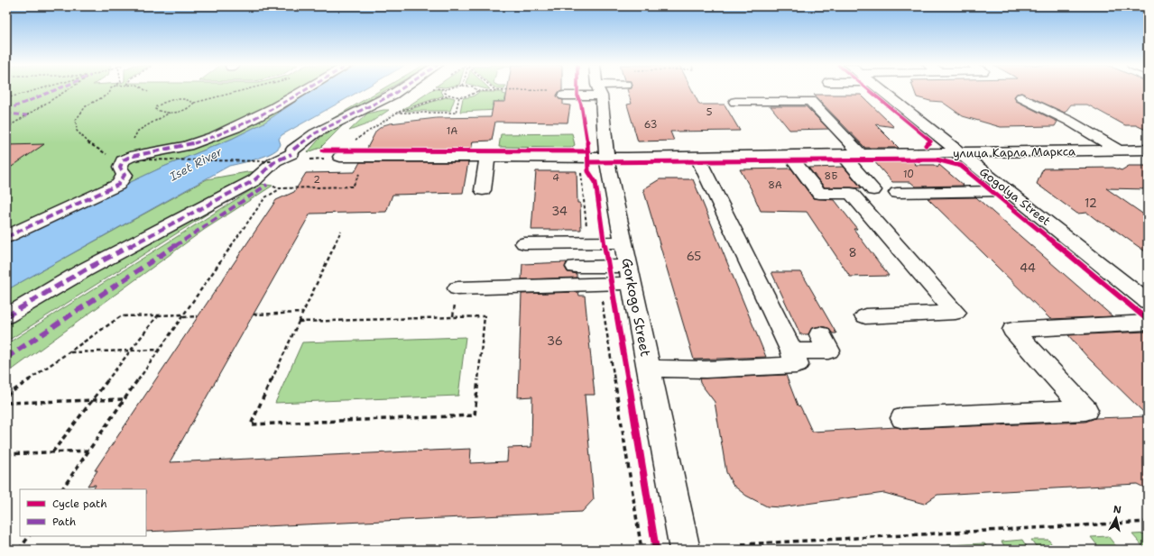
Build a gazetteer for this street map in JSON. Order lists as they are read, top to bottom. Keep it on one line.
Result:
{"streets":{"street":["улица Карла Маркса","Gogolya Street","Gorkogo Street"]},"crossings":[["улица Карла Маркса","Gogolya Street"],["улица Карла Маркса","Gorkogo Street"]],"water":["Iset River"],"house_numbers":["5","63","1А","10","8Б","4","2","8А","12","34","8","65","44","36"],"legend":["Cycle path","Path"],"north":"top"}
